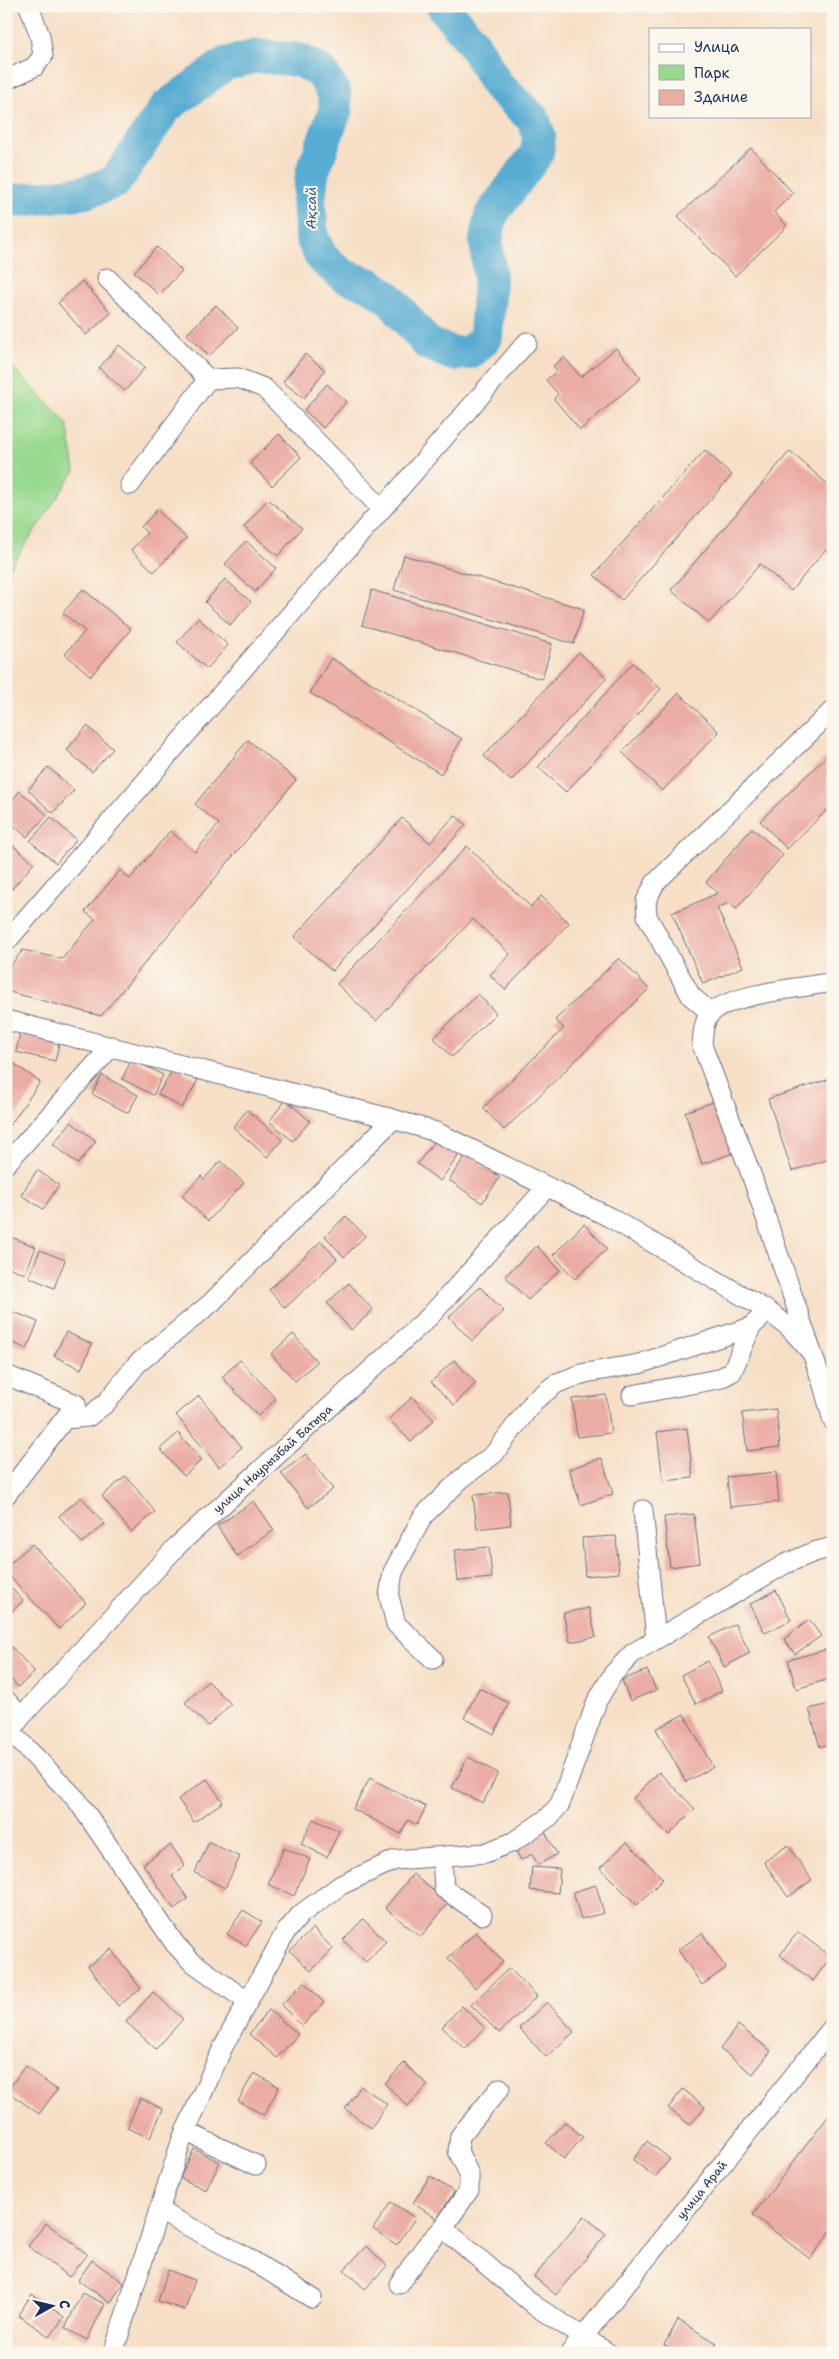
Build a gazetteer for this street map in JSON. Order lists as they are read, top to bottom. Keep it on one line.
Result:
{"streets":{"street":["улица Наурызбай Батыра","улица Арай"]},"water":["Ақсай"],"legend":["Улица","Парк","Здание"],"north":"right"}
